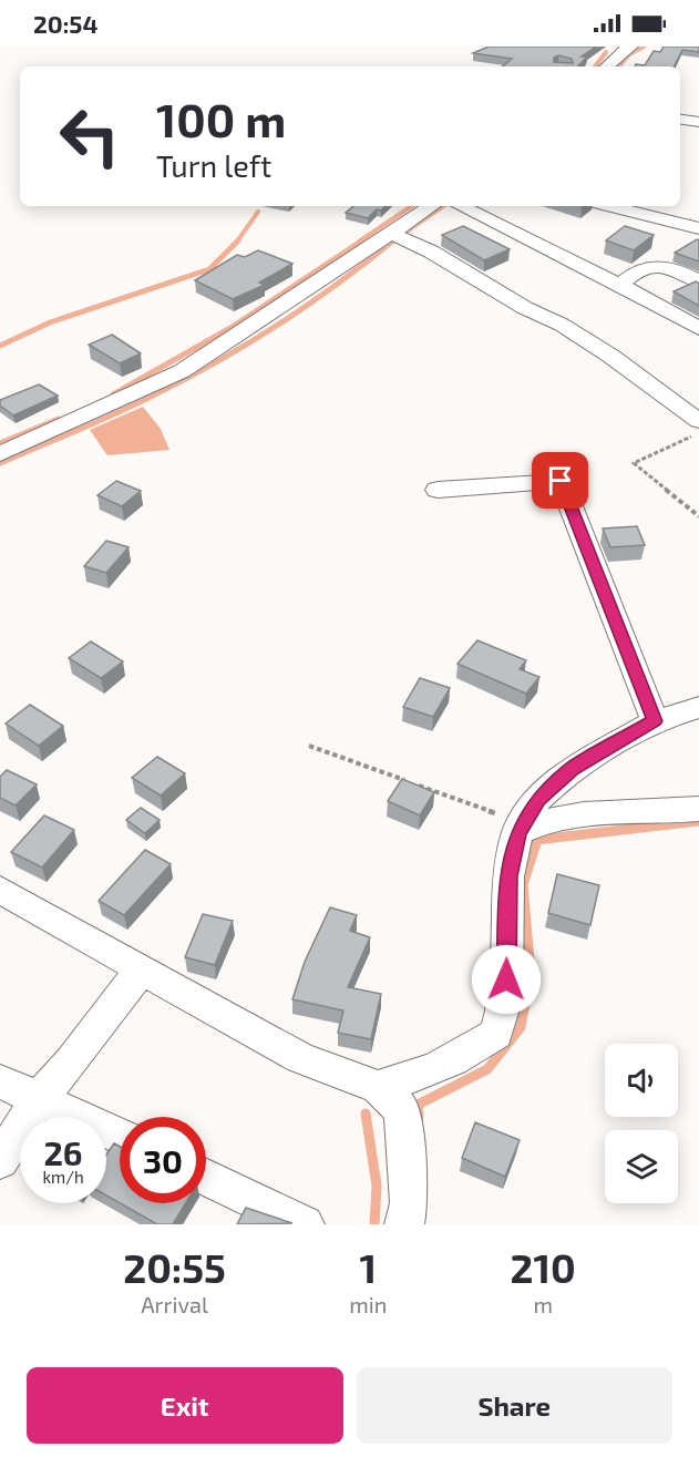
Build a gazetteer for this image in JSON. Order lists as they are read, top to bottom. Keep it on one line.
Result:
{"page":{"status":"20:54","turn":["100 m","Turn left"],"speed":"26 km/h","limit":"30","eta":["20:55","Arrival","1","min","210","m"],"buttons":["Exit","Share"]}}
